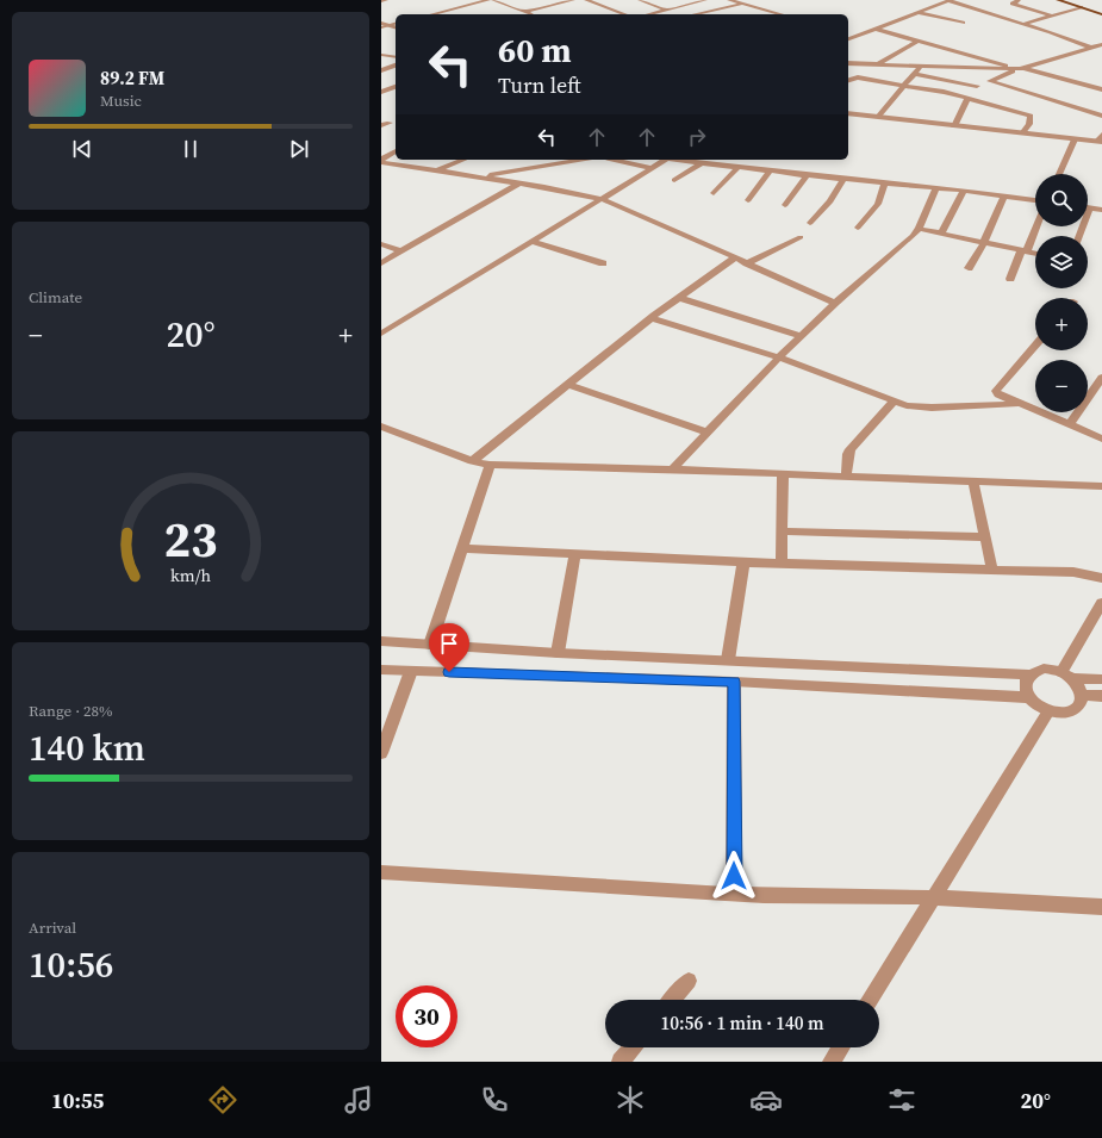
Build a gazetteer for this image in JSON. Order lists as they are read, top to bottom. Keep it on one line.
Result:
{"page":{"turn":["60 m","Turn left"],"song":["89.2 FM","Music"],"map_buttons":["+","−"],"tile":["Climate",["Range · 28%","140 km"],["Arrival","10:56"]],"heat":["−","20°","+"],"limit":"30","trip":"10:56 · 1 min · 140 m","tabs":["10:55","20°"],"gauge":["23","km/h"]}}
